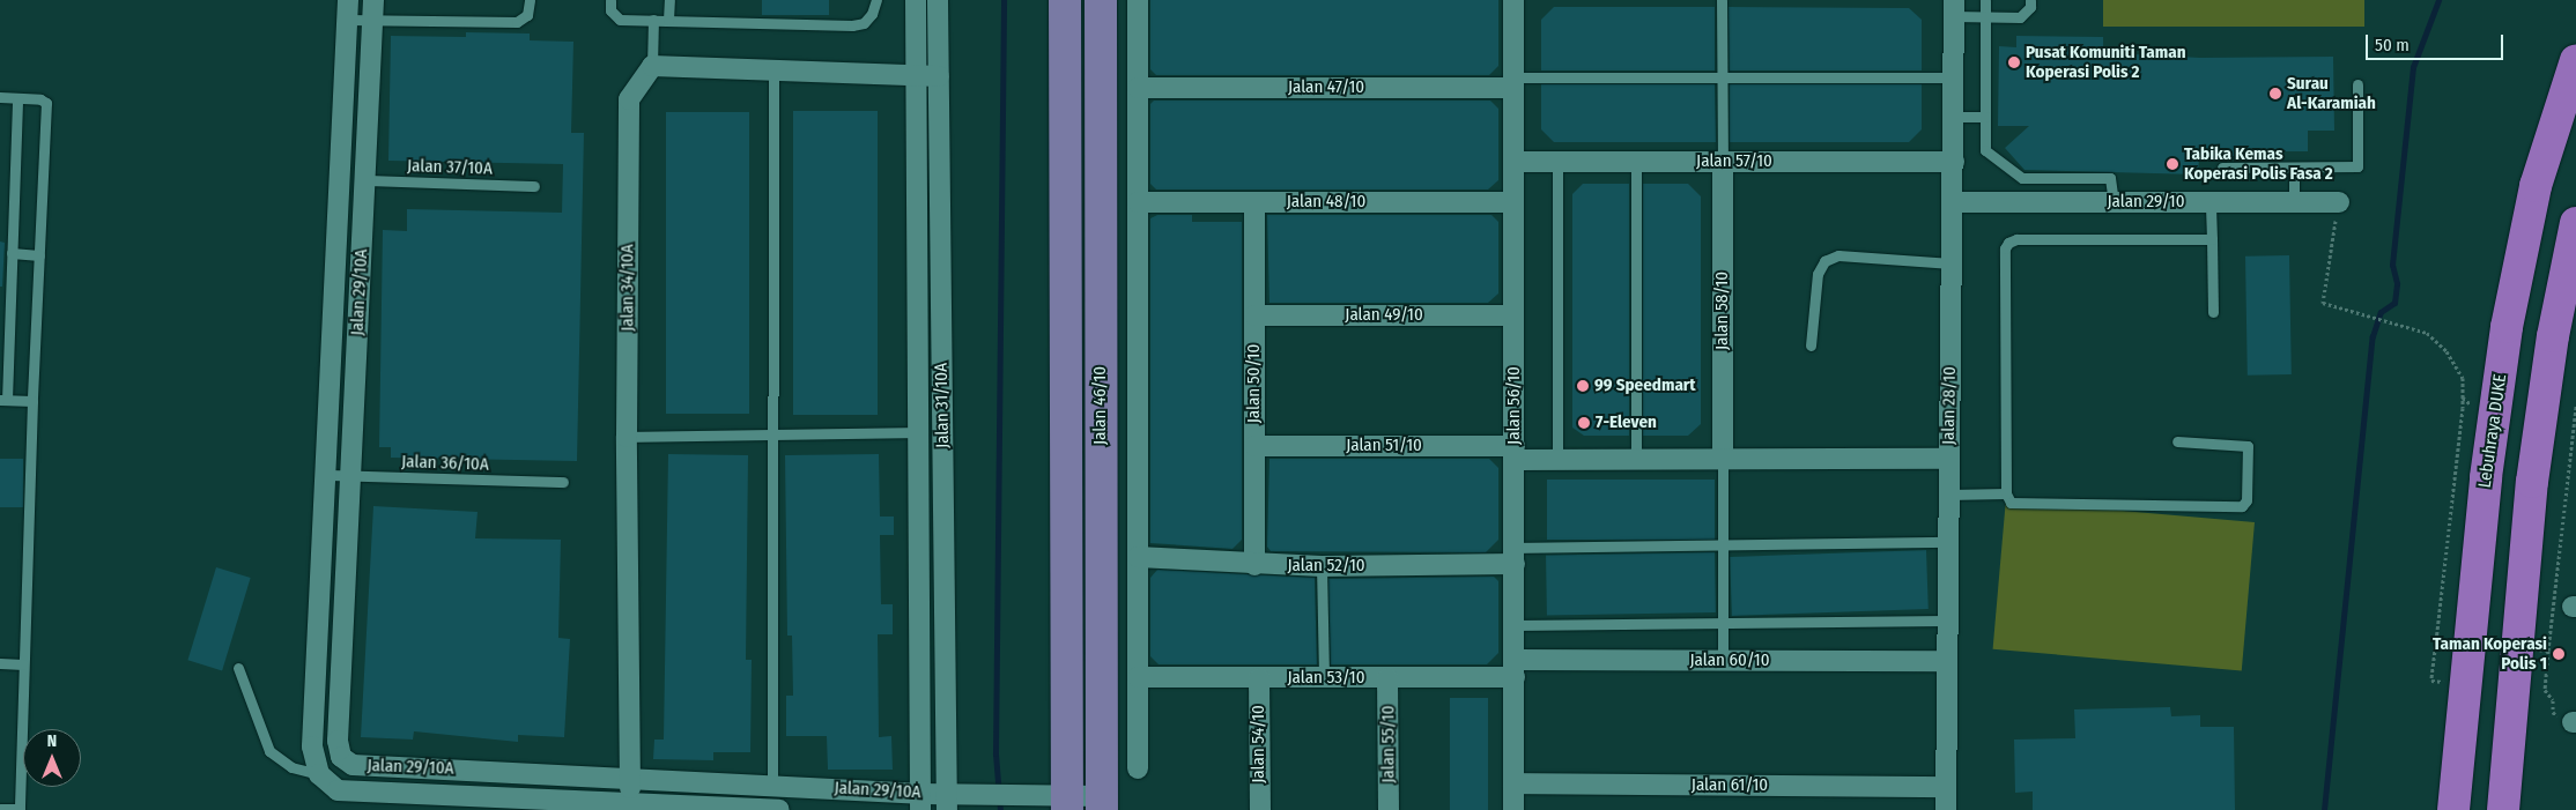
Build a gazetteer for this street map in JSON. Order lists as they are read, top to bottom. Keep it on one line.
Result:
{"streets":{"highway":["Lebuhraya DUKE"],"main road":["Jalan 46/10"],"street":["Jalan 47/10","Jalan 57/10","Jalan 48/10","Jalan 29/10","Jalan 34/10A","Jalan 29/10A","Jalan 58/10","Jalan 49/10","Jalan 50/10","Jalan 31/10A","Jalan 56/10","Jalan 28/10","Jalan 51/10","Jalan 52/10","Jalan 60/10","Jalan 53/10","Jalan 54/10","Jalan 55/10","Jalan 61/10"],"lane":["Jalan 37/10A","Jalan 36/10A"]},"crossings":[["Jalan 47/10","Jalan 56/10"],["Jalan 57/10","Jalan 58/10"],["Jalan 57/10","Jalan 56/10"],["Jalan 57/10","Jalan 28/10"],["Jalan 37/10A","Jalan 29/10A"],["Jalan 48/10","Jalan 50/10"],["Jalan 48/10","Jalan 56/10"],["Jalan 29/10","Jalan 28/10"],["Jalan 34/10A","Jalan 29/10A"],["Jalan 29/10A","Jalan 31/10A"],["Jalan 29/10A","Jalan 46/10"],["Jalan 29/10A","Jalan 36/10A"],["Jalan 49/10","Jalan 50/10"],["Jalan 49/10","Jalan 56/10"],["Jalan 50/10","Jalan 51/10"],["Jalan 50/10","Jalan 52/10"],["Jalan 56/10","Jalan 51/10"],["Jalan 56/10","Jalan 52/10"],["Jalan 56/10","Jalan 60/10"],["Jalan 56/10","Jalan 53/10"],["Jalan 56/10","Jalan 61/10"],["Jalan 28/10","Jalan 60/10"],["Jalan 28/10","Jalan 61/10"],["Jalan 60/10","Jalan 53/10"],["Jalan 53/10","Jalan 54/10"],["Jalan 53/10","Jalan 55/10"]],"places":["Pusat Komuniti Taman Koperasi Polis 2","Surau Al-Karamiah","Tabika Kemas Koperasi Polis Fasa 2","99 Speedmart","7-Eleven","Taman Koperasi Polis 1"],"scale_bar":"50 m","north":"top"}
